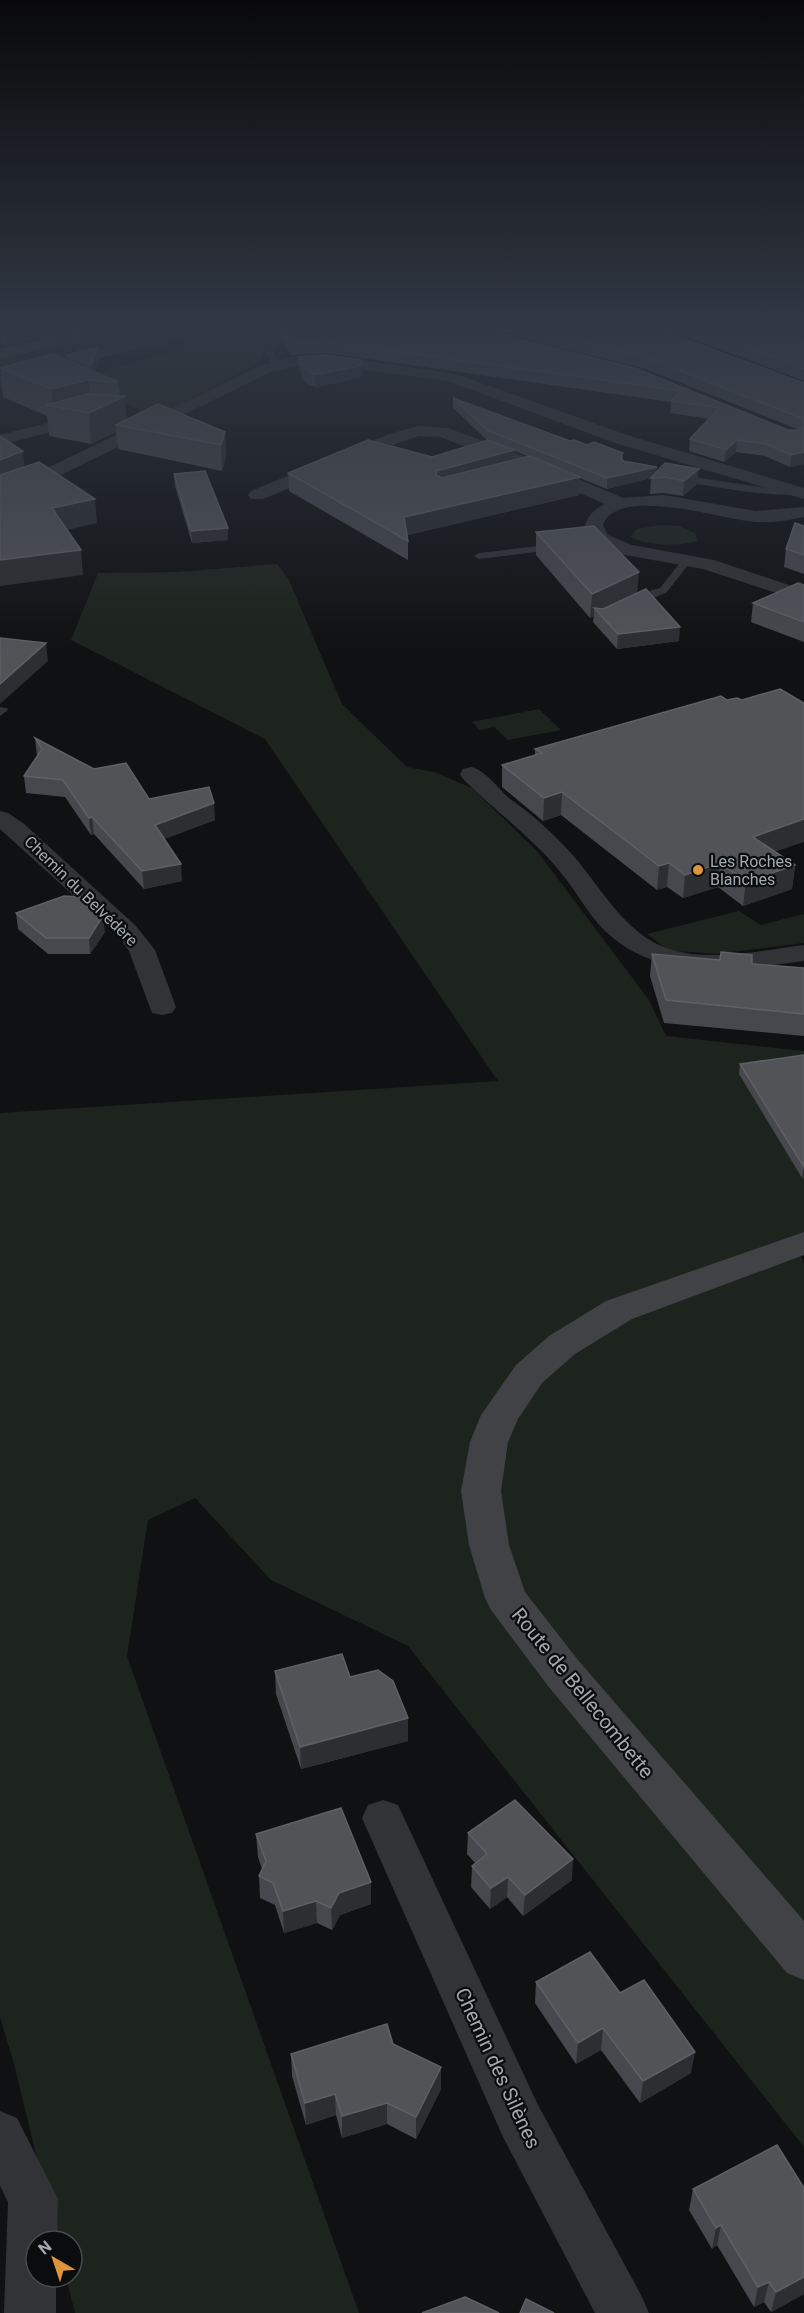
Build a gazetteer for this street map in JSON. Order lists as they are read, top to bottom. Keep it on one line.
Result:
{"streets":{"street":["Chemin du Belvédère","Route de Bellecombette","Chemin des Silènes"]},"places":["Les Roches Blanches"],"north":"top left"}
